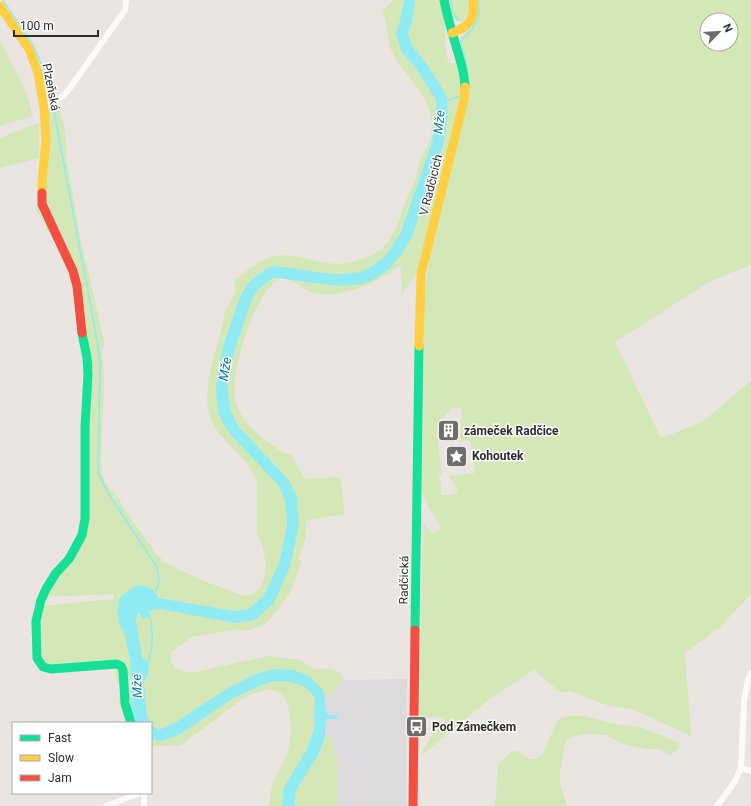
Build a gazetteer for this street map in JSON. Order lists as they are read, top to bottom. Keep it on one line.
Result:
{"streets":{"street":["Plzeňská","V Radčicích","Radčická"]},"crossings":[["V Radčicích","Radčická"]],"water":["Mže"],"places":{"building":["zámeček Radčice"],"place":["Kohoutek"],"bus stop":["Pod Zámečkem"]},"legend":["Fast","Slow","Jam"],"scale_bar":"100 m","north":"top right"}
